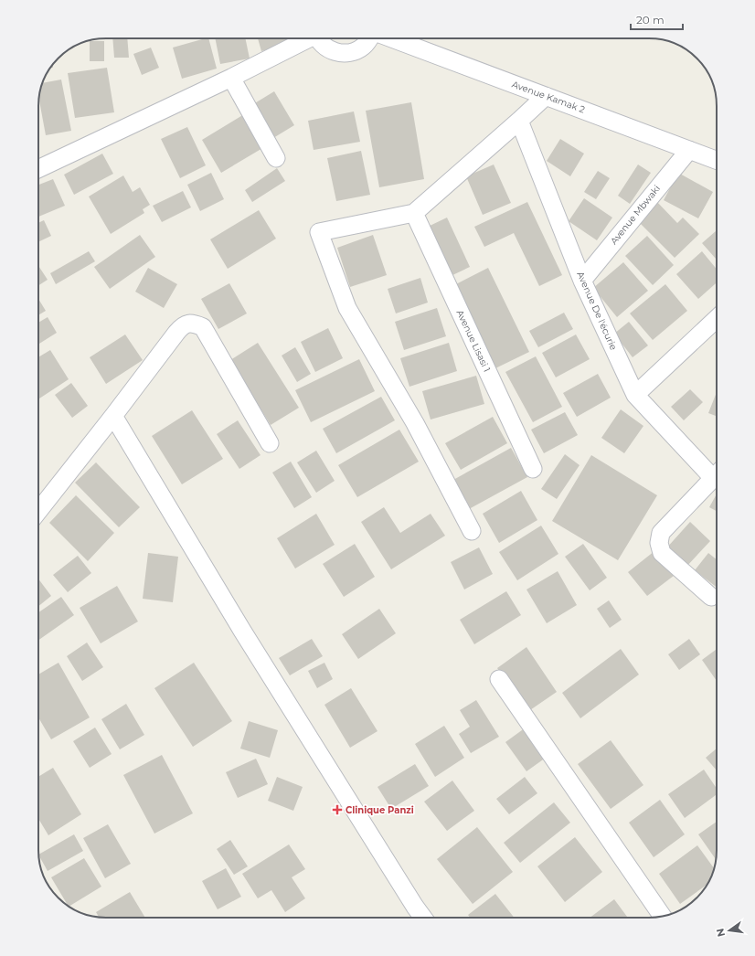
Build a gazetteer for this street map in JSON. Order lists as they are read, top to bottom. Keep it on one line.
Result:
{"streets":{"street":["Avenue Kamak 2","Avenue Mbwaki","Avenue De l'écurie","Avenue Lisasi 1"]},"crossings":[["Avenue Kamak 2","Avenue Mbwaki"],["Avenue Mbwaki","Avenue De l'écurie"]],"places":{"health":["Clinique Panzi"]},"scale_bar":"20 m","north":"left"}
